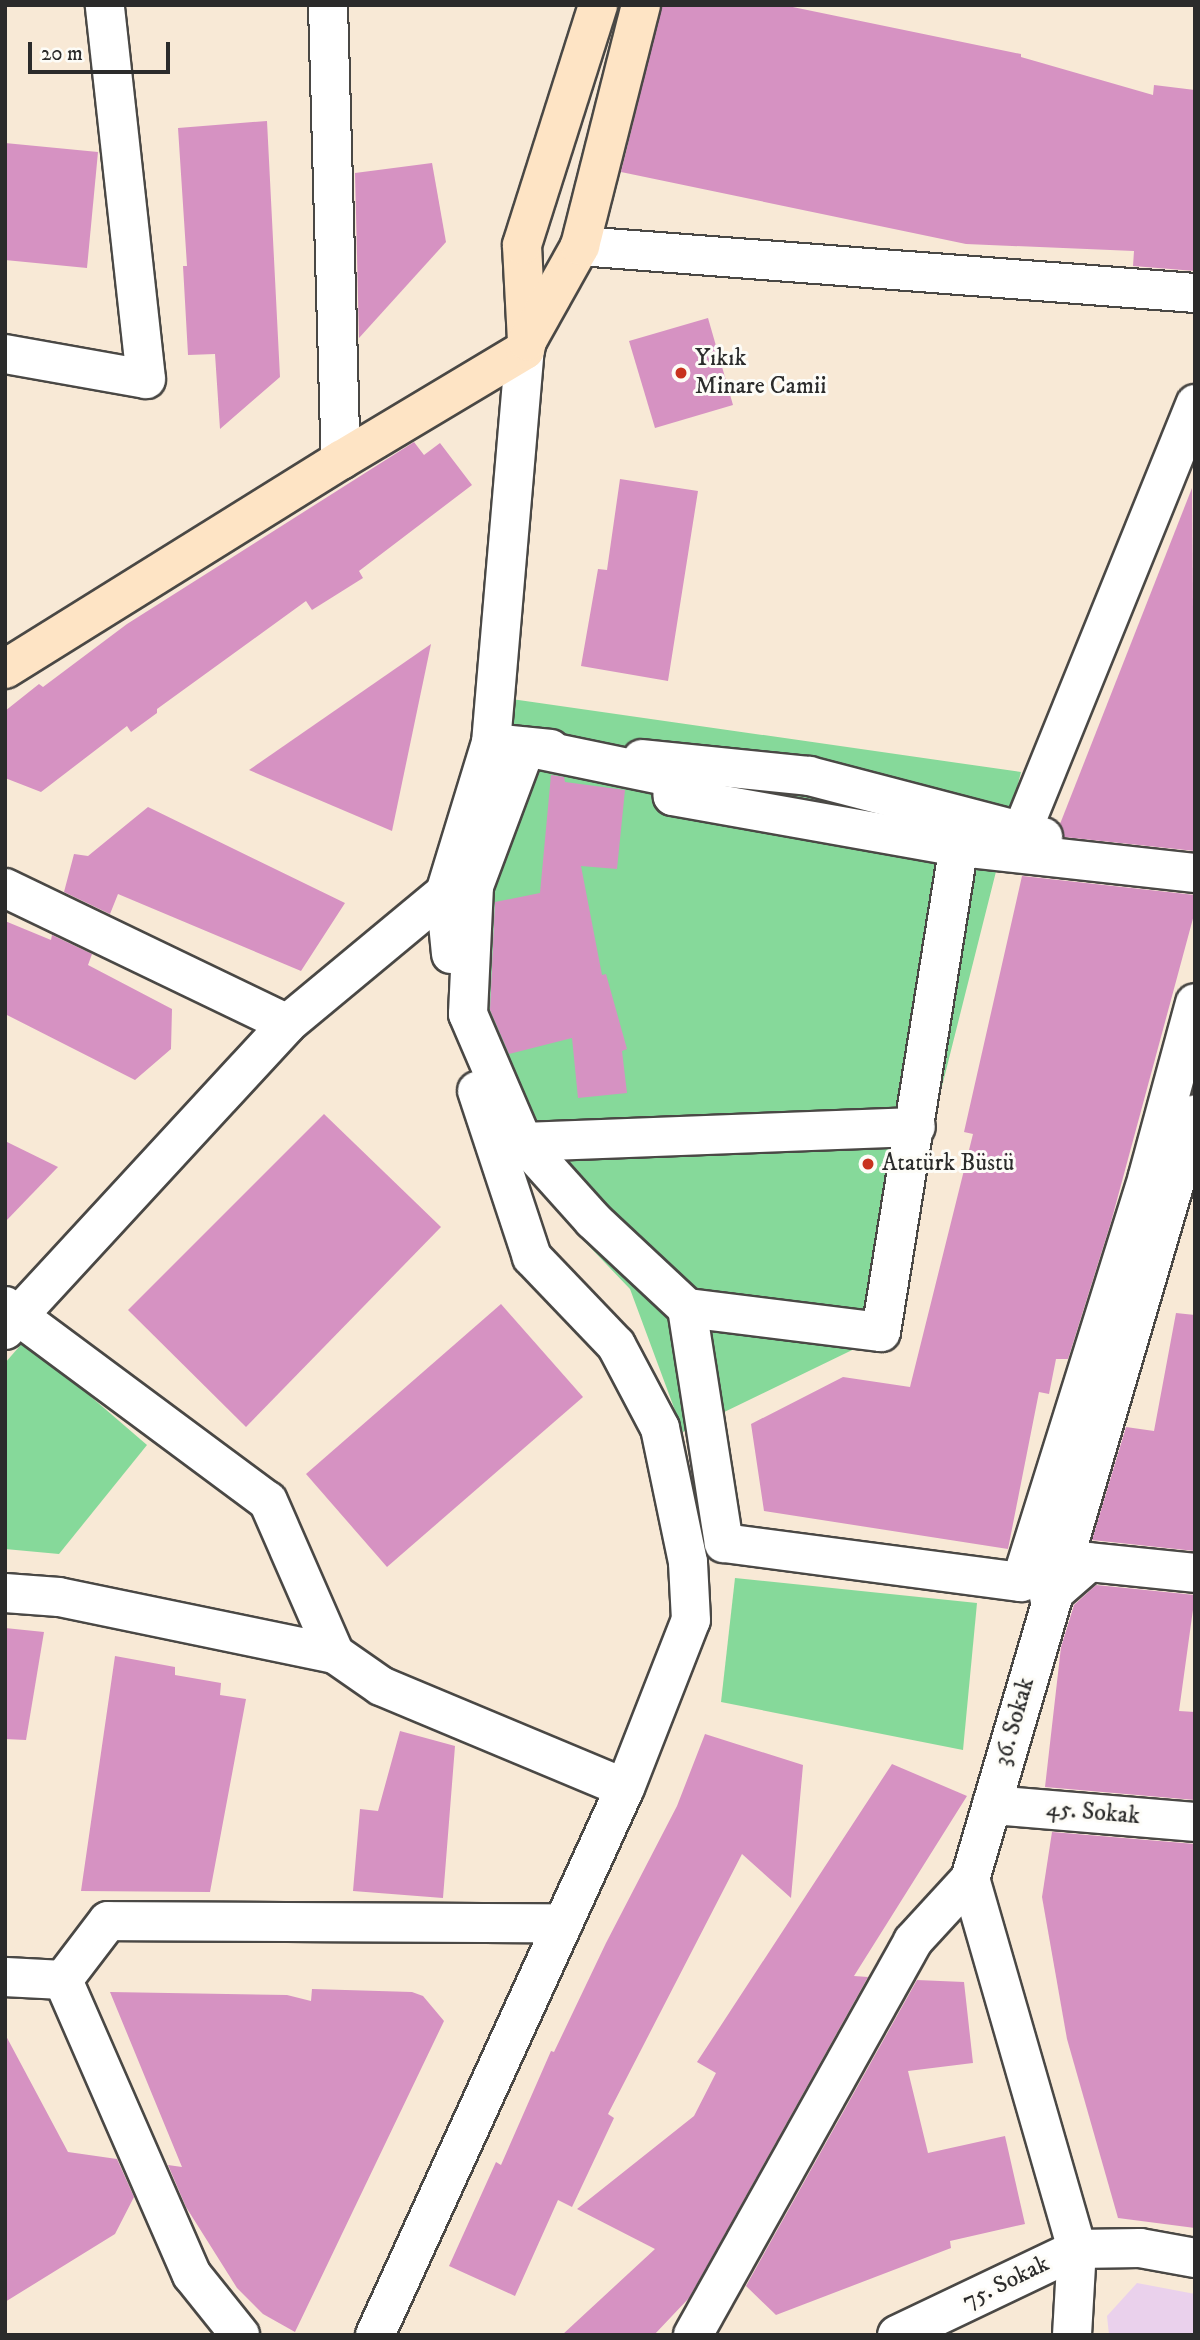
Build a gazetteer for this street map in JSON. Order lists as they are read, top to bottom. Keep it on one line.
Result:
{"streets":{"street":["36. Sokak","45. Sokak","75. Sokak"]},"crossings":[["36. Sokak","45. Sokak"]],"places":["Yıkık Minare Camii","Atatürk Büstü"],"scale_bar":"20 m"}
